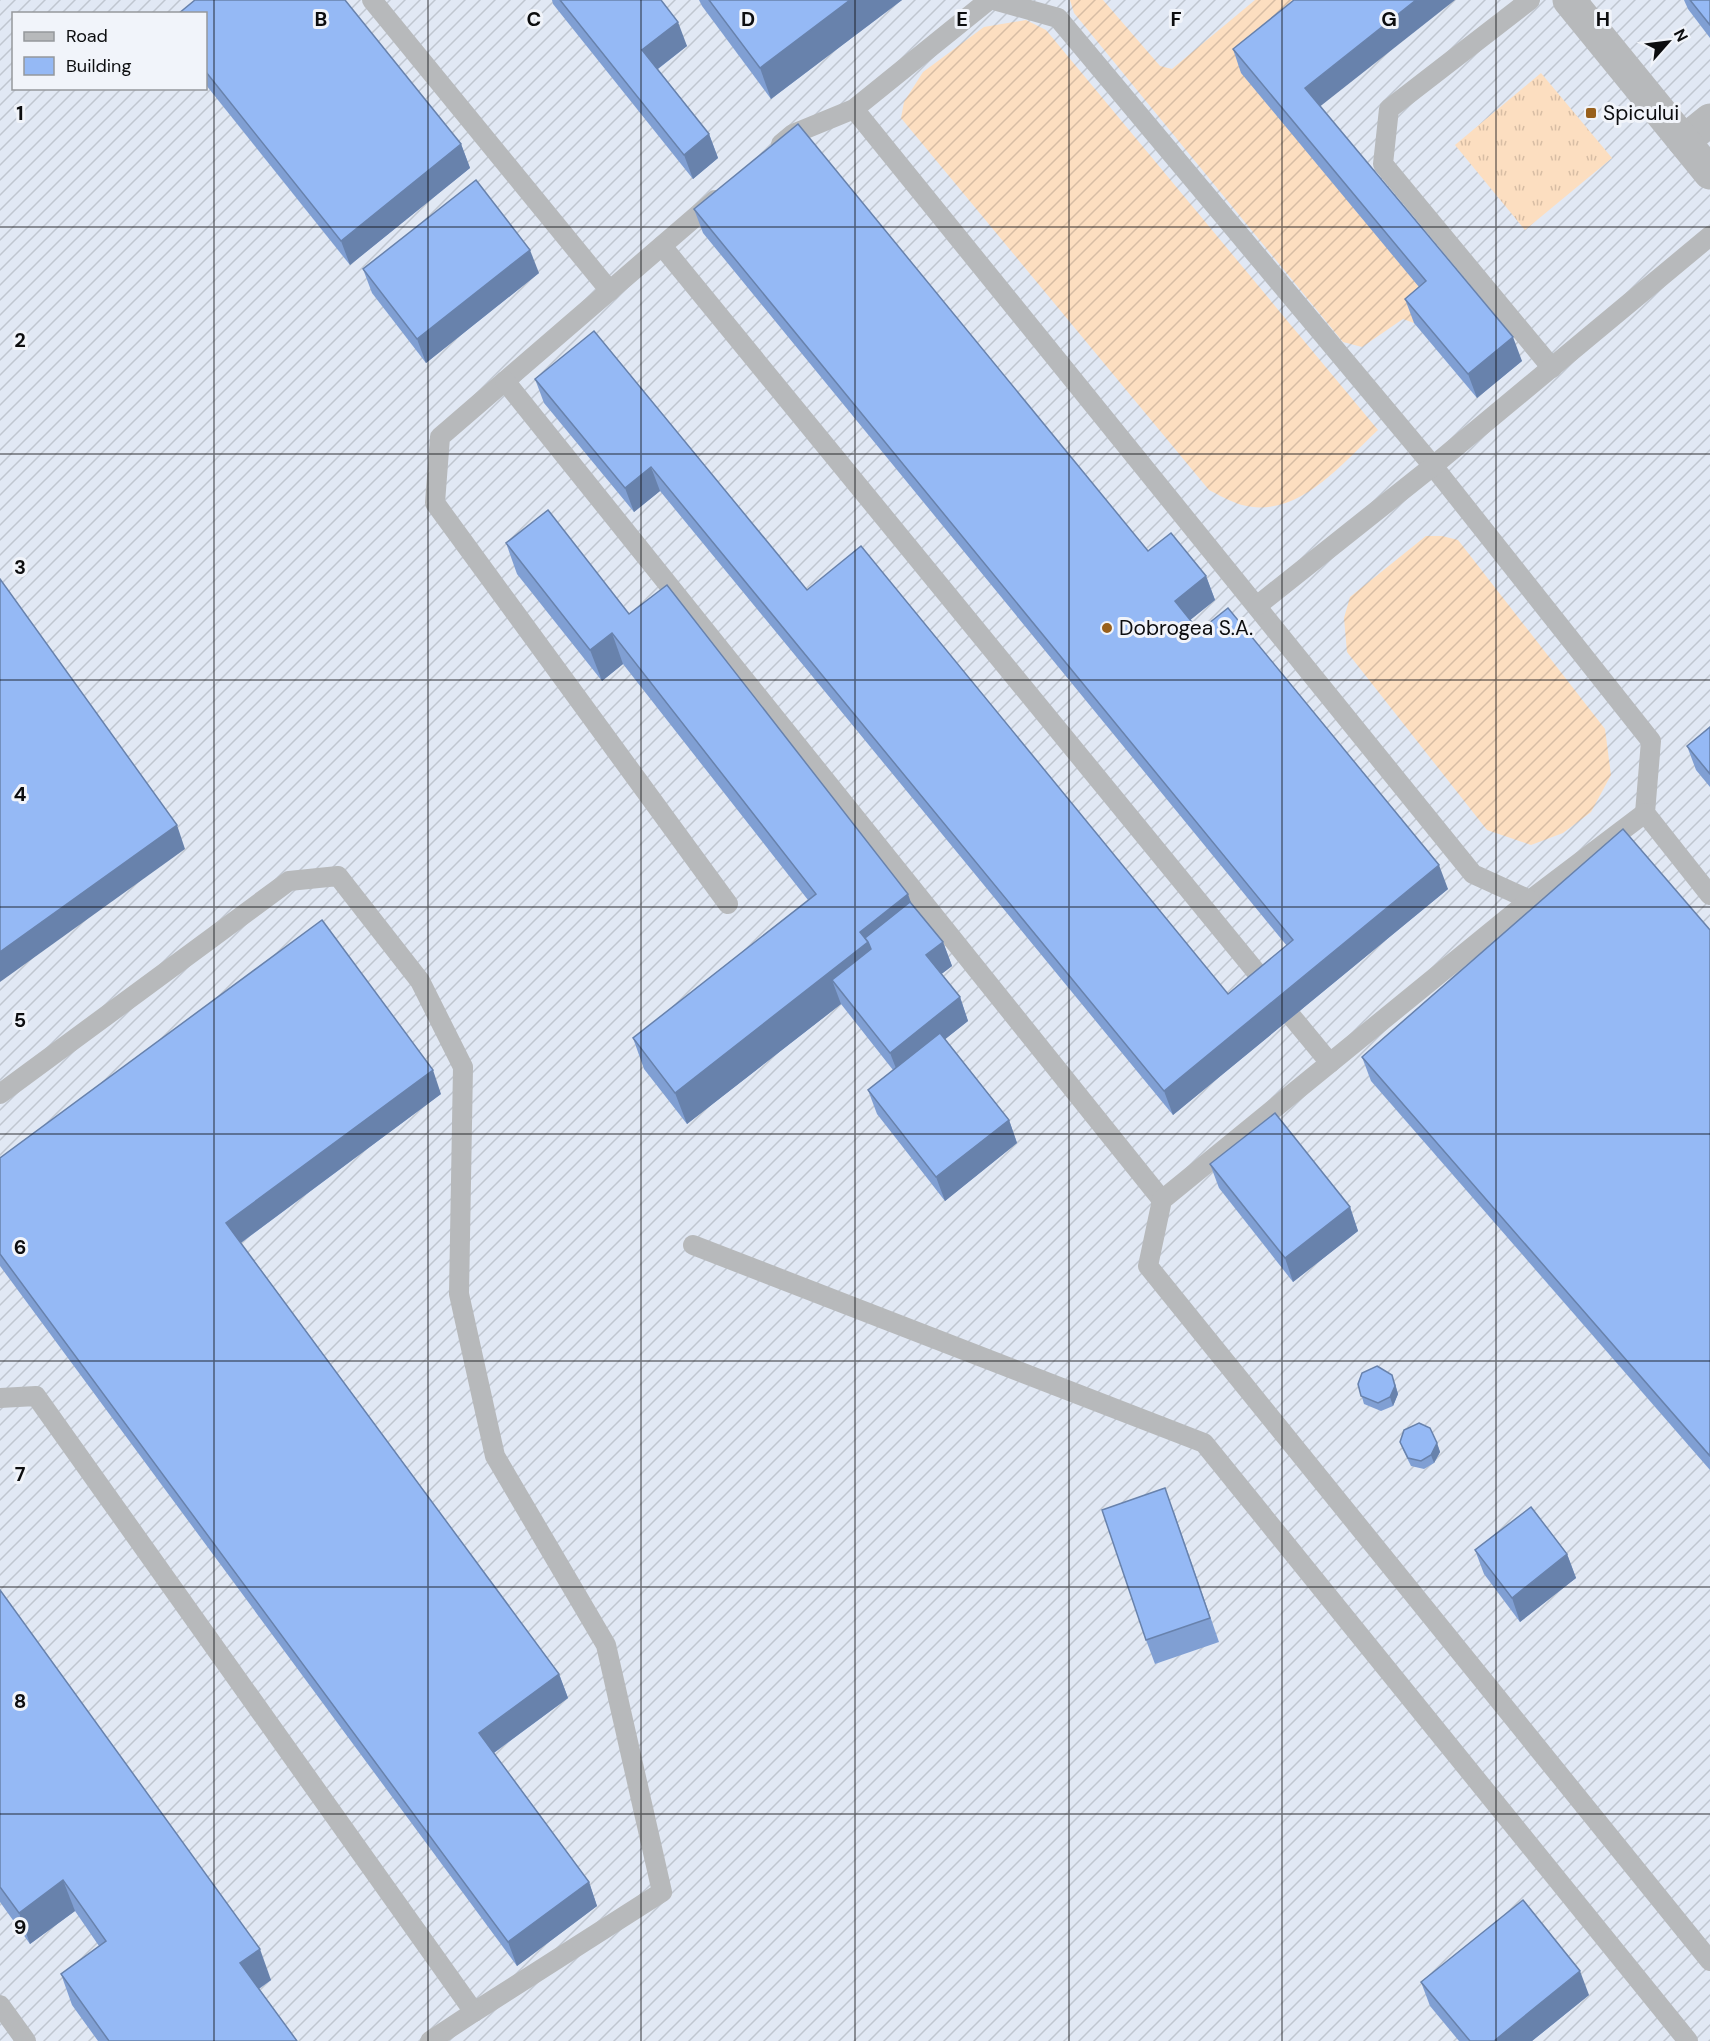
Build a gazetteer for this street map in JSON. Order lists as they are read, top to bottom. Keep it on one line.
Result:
{"places":{"transit":["Spicului"],"other":["Dobrogea S.A."]},"legend":["Road","Building"],"north":"top right","grid":{"columns":["B","C","D","E","F","G","H"],"rows":["1","2","3","4","5","6","7","8","9"]}}
